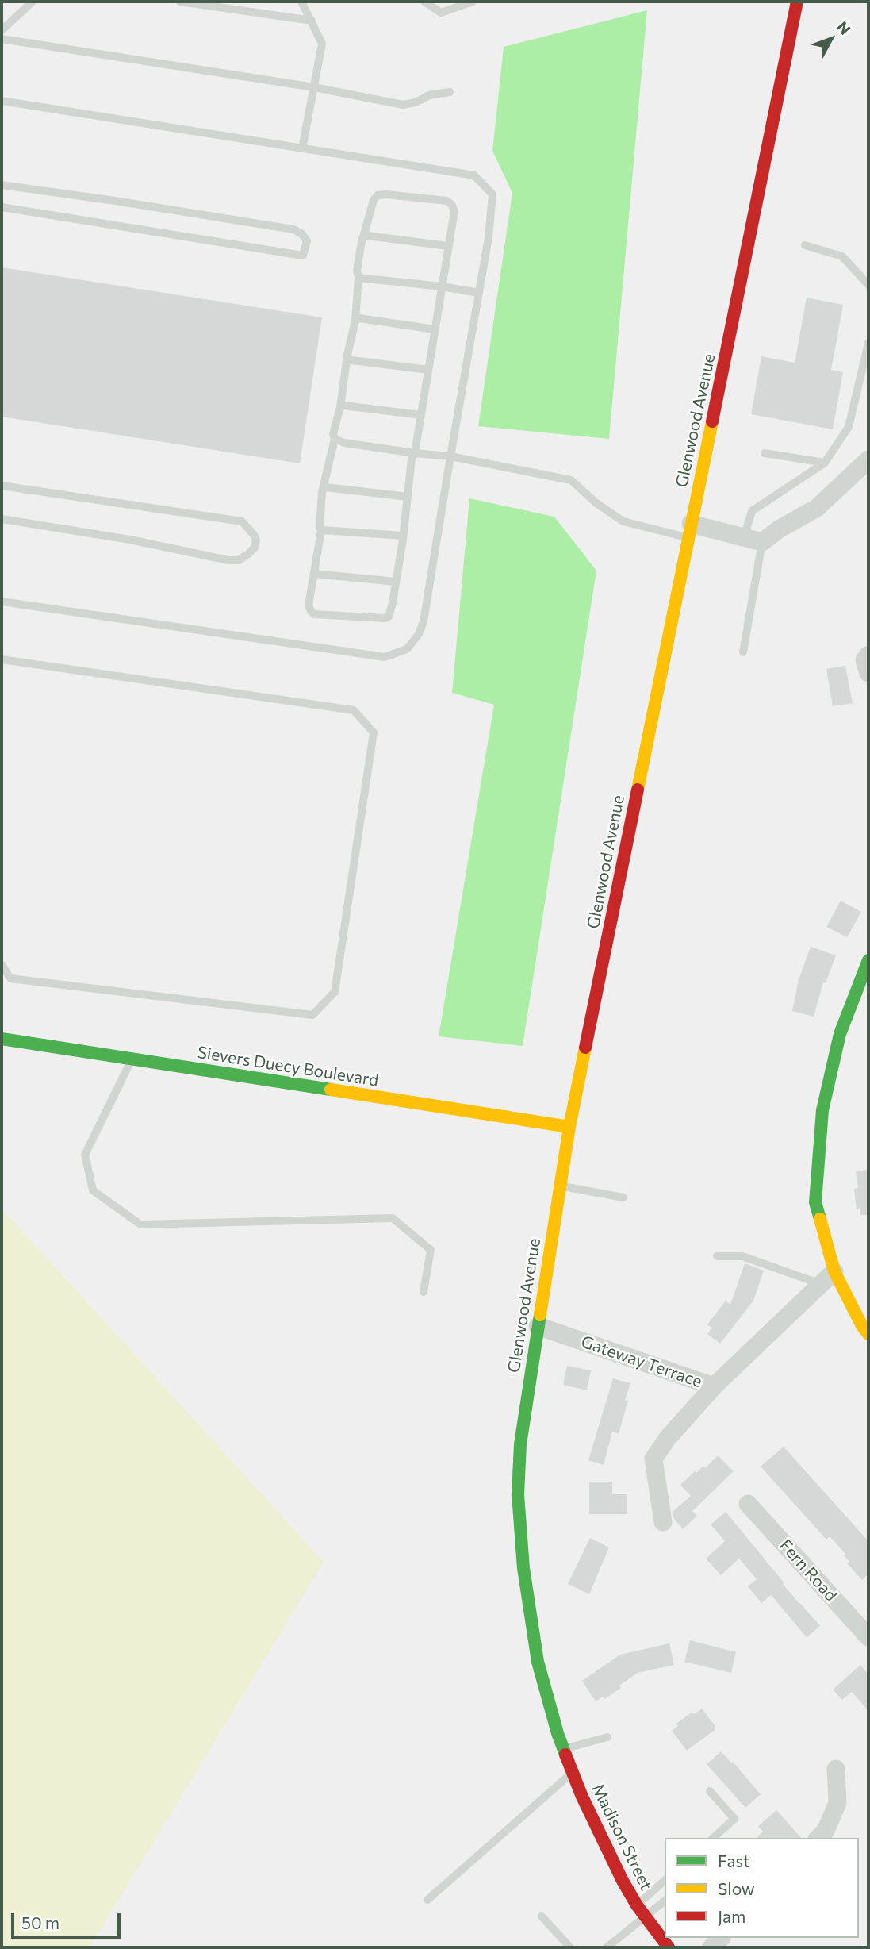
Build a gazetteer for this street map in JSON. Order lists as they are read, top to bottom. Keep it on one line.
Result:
{"streets":{"street":["Glenwood Avenue","Sievers Duecy Boulevard","Gateway Terrace","Fern Road","Madison Street"]},"crossings":[["Glenwood Avenue","Sievers Duecy Boulevard"],["Glenwood Avenue","Gateway Terrace"],["Glenwood Avenue","Madison Street"]],"legend":["Fast","Slow","Jam"],"scale_bar":"50 m","north":"top right"}
